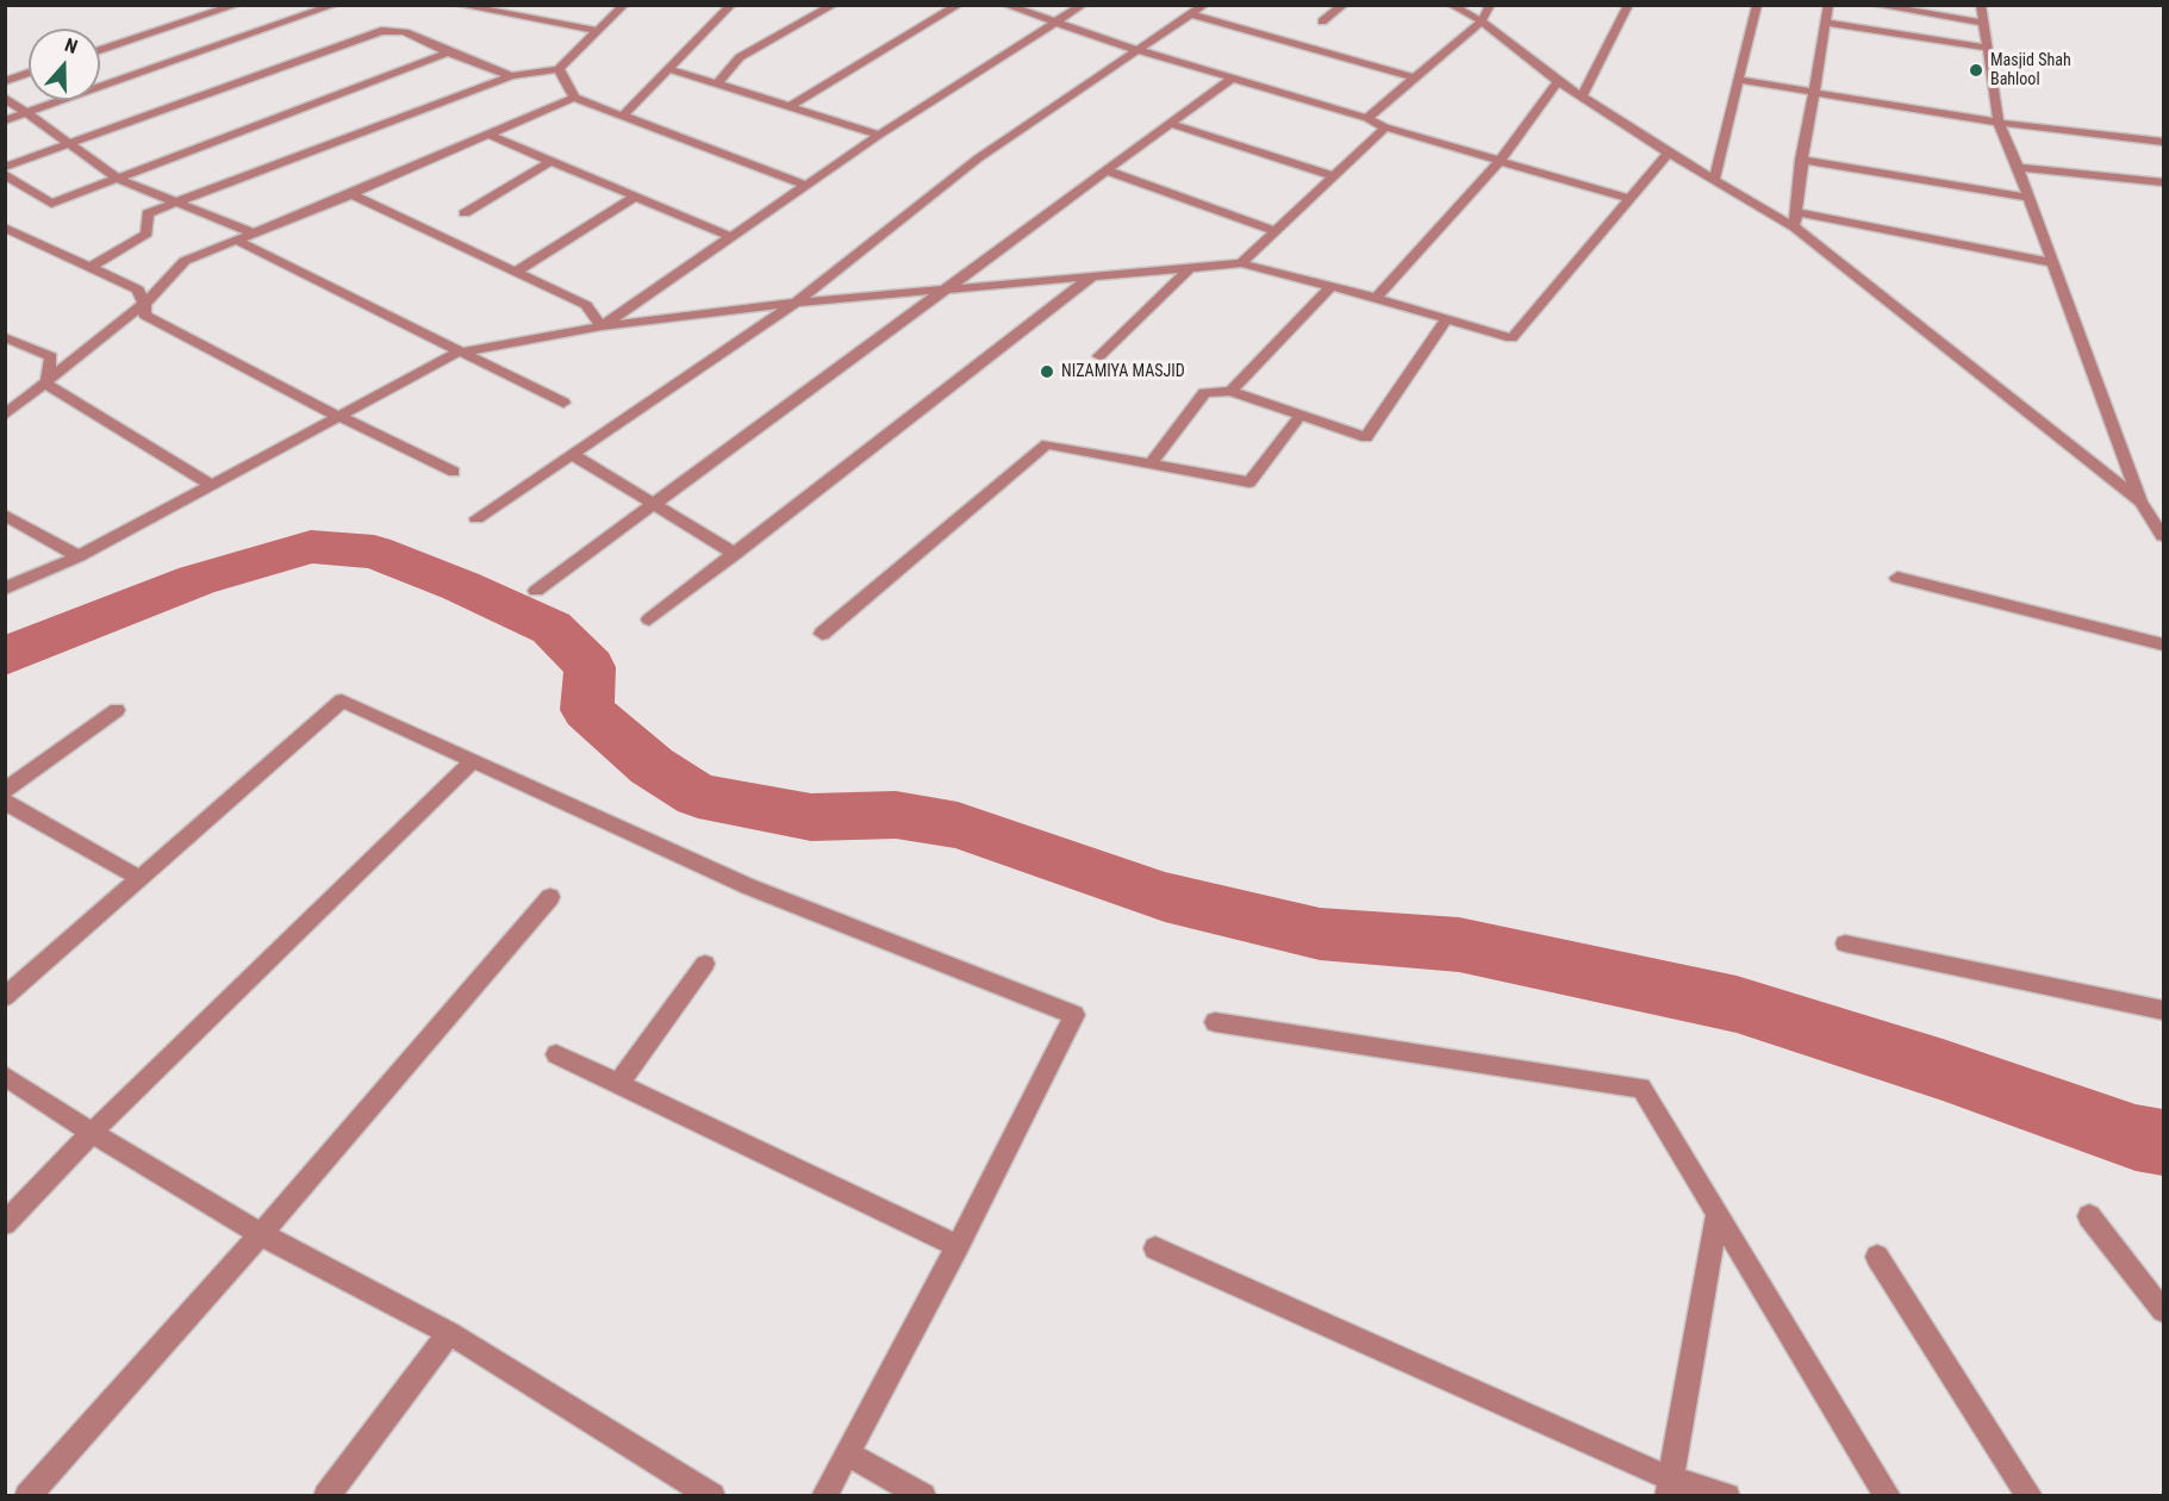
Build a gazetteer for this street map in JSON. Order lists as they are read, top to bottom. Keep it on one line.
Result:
{"places":["Masjid Shah Bahlool","NIZAMIYA MASJID"],"north":"top"}
